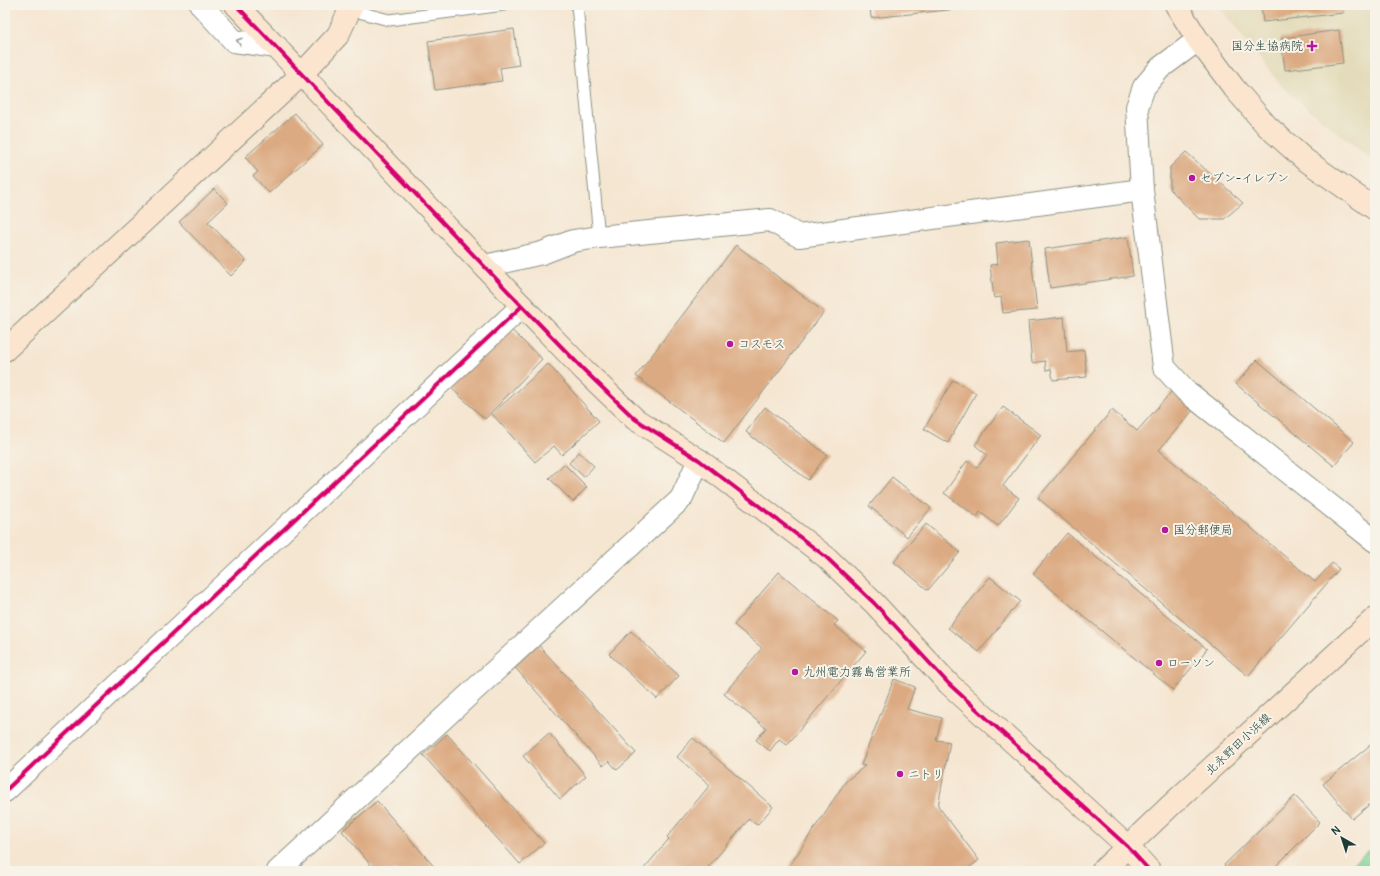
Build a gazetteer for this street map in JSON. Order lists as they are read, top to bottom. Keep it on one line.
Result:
{"streets":{"street":["北永野田小浜線"]},"places":{"health":["国分生協病院"],"other":["セブン-イレブン","コスモス","国分郵便局","ローソン","九州電力霧島営業所","ニトリ"]},"north":"top left"}
